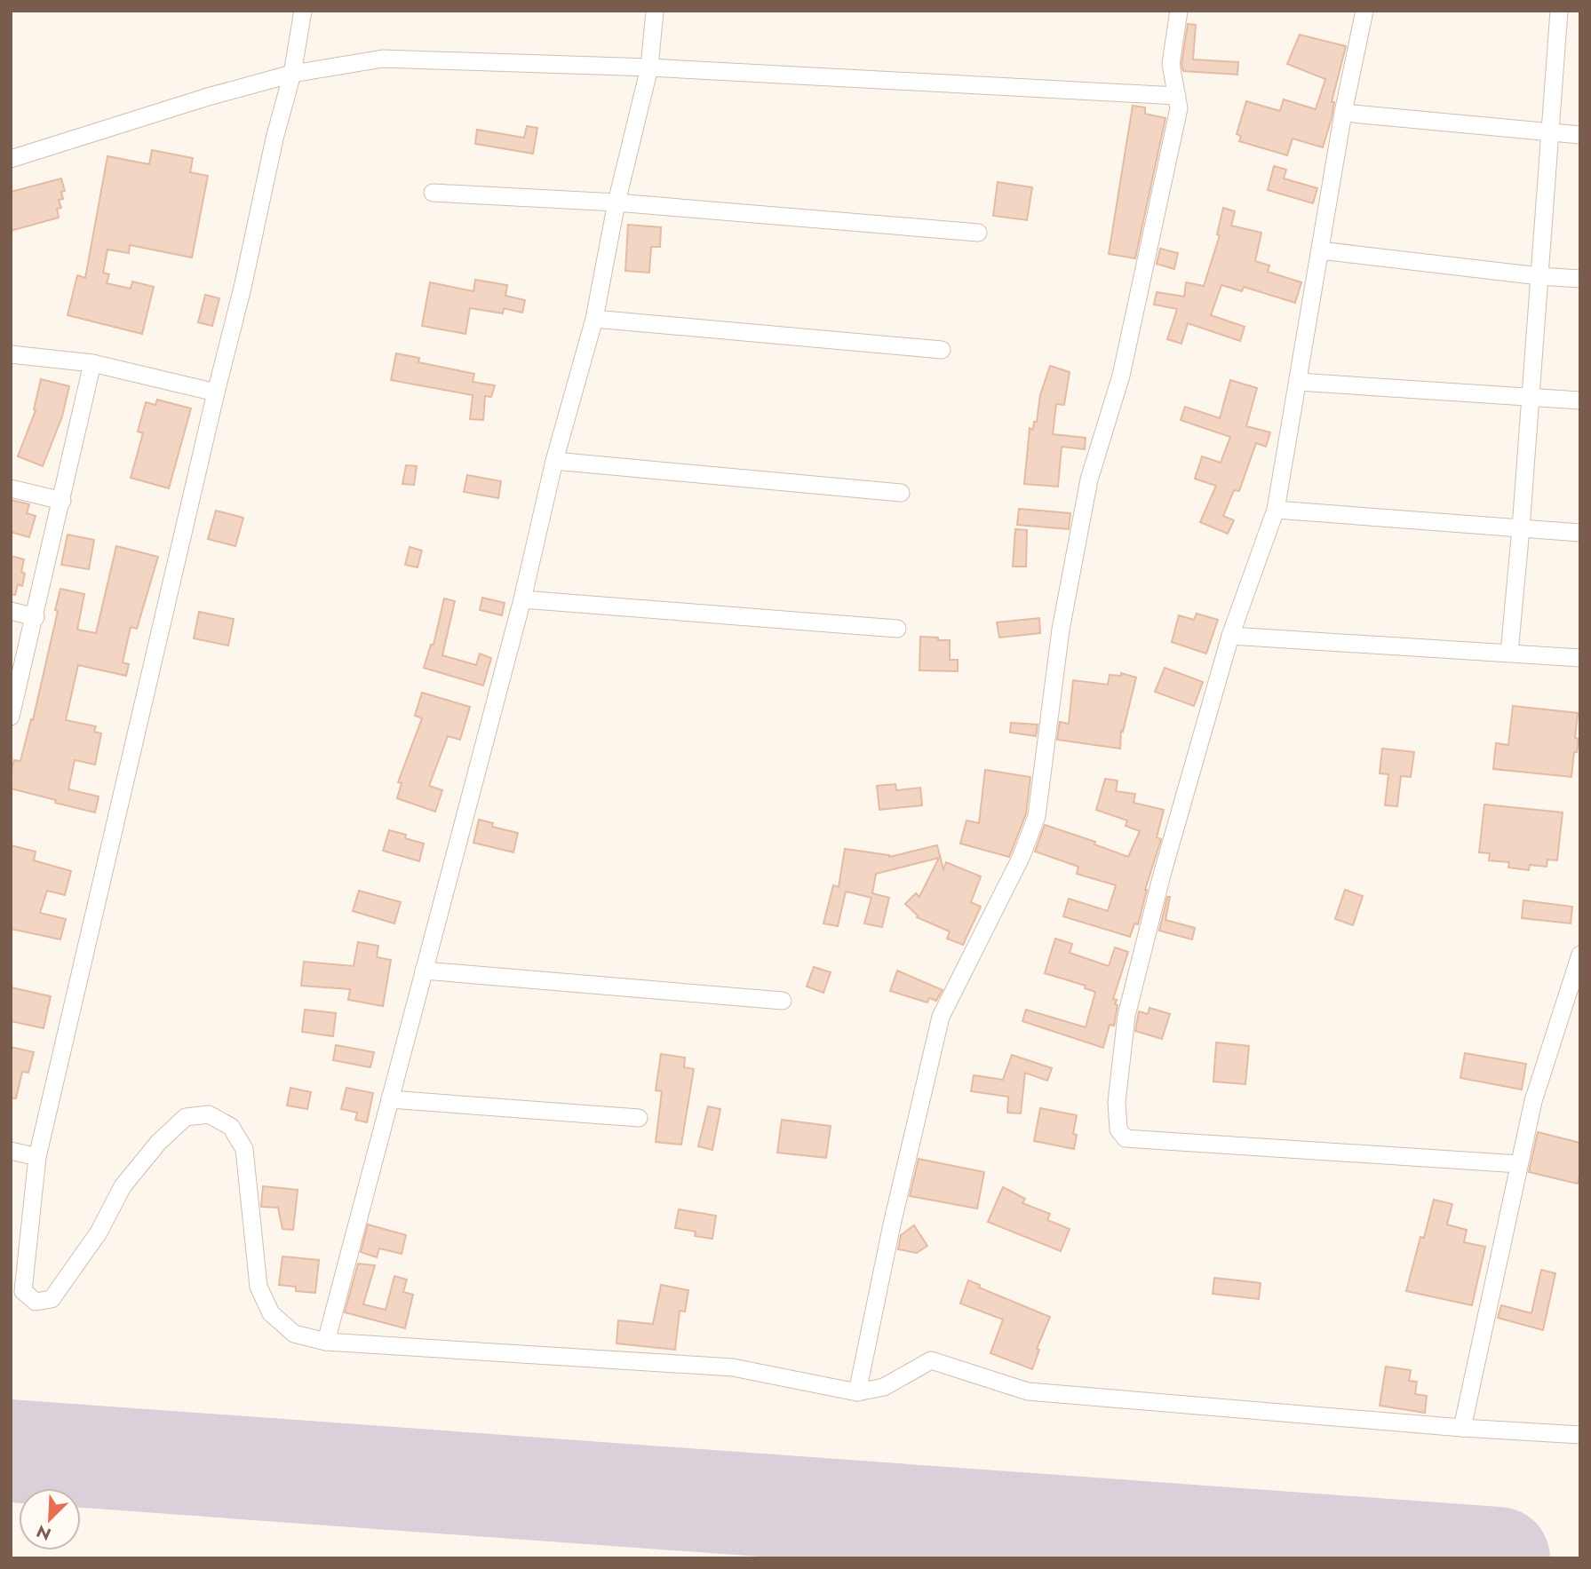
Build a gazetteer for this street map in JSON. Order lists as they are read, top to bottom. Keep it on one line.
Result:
{"north":"bottom left"}
